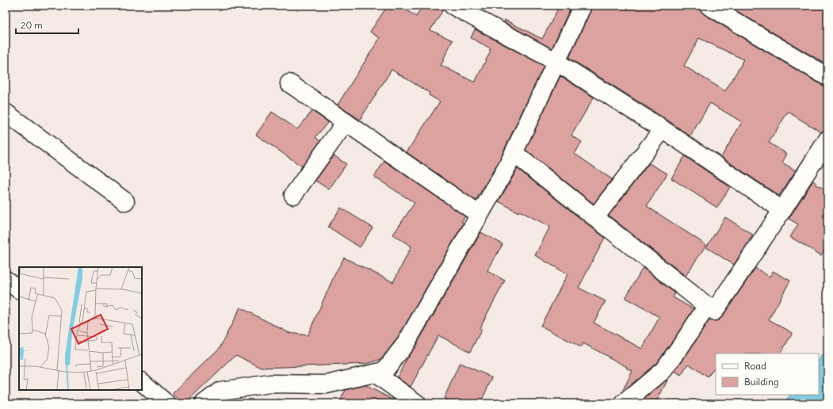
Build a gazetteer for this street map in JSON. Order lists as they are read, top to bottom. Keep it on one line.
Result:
{"legend":["Road","Building"],"scale_bar":"20 m"}
